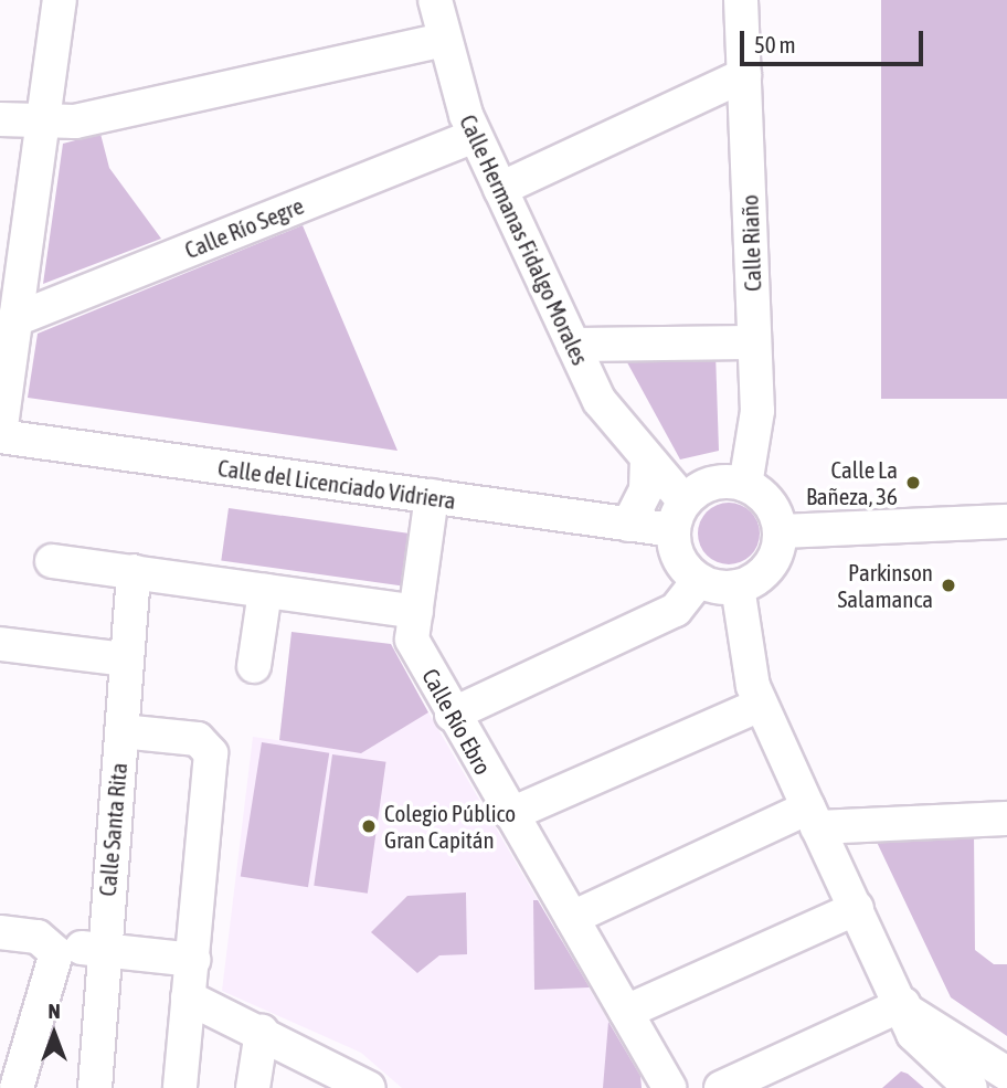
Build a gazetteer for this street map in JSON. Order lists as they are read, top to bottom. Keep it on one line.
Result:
{"streets":{"street":["Calle Río Segre","Calle Hermanas Fidalgo Morales","Calle Riaño","Calle del Licenciado Vidriera","Calle Río Ebro","Calle Santa Rita"]},"crossings":[["Calle Río Segre","Calle Hermanas Fidalgo Morales"],["Calle Hermanas Fidalgo Morales","Calle Riaño"],["Calle Hermanas Fidalgo Morales","Calle del Licenciado Vidriera"],["Calle Riaño","Calle del Licenciado Vidriera"],["Calle del Licenciado Vidriera","Calle Río Ebro"]],"places":["Calle La Bañeza, 36","Parkinson Salamanca","Colegio Público Gran Capitán"],"scale_bar":"50 m","north":"top"}
